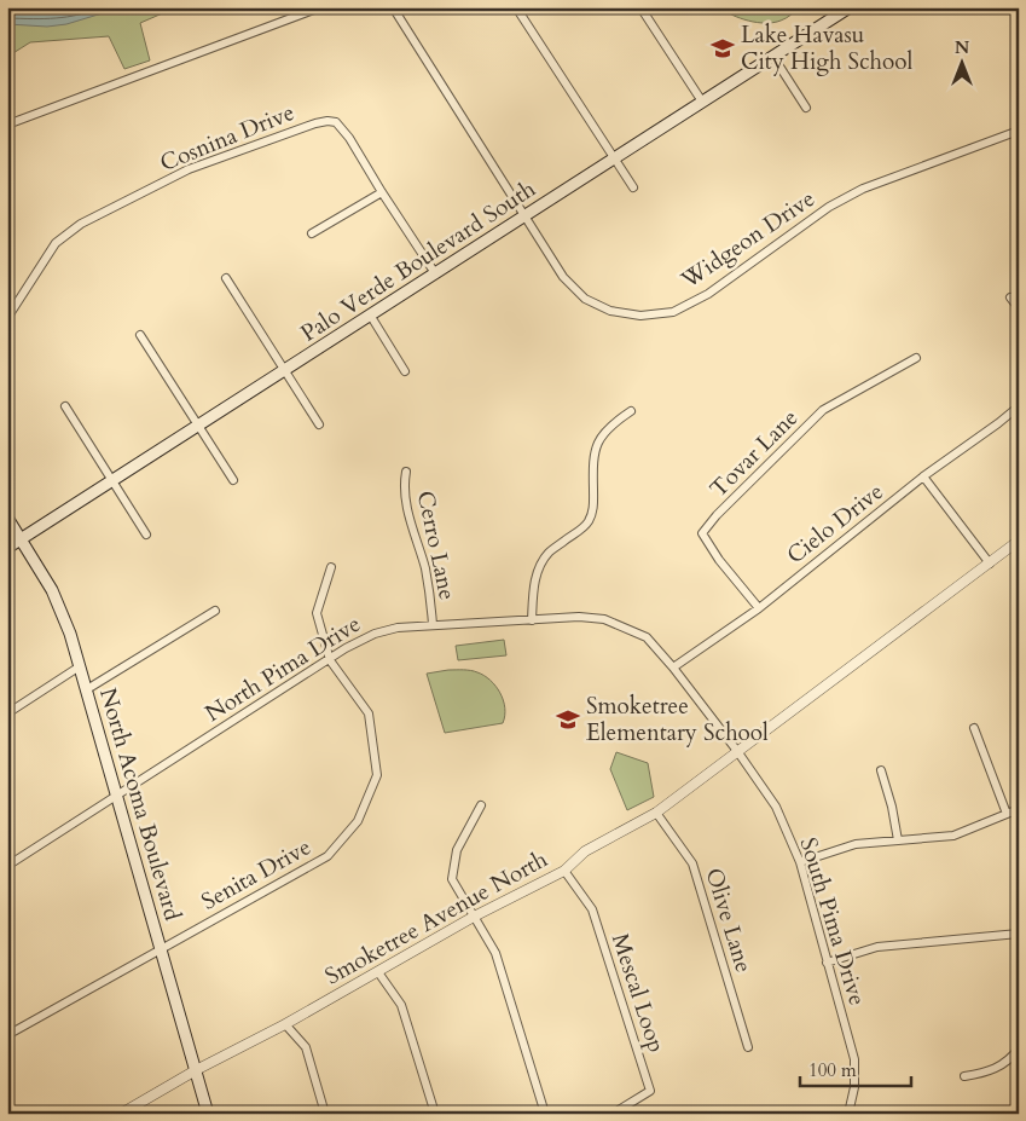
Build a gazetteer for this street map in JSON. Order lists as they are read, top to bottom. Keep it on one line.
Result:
{"streets":{"main road":["Palo Verde Boulevard South","North Acoma Boulevard"],"street":["Cosnina Drive","Widgeon Drive","Tovar Lane","Cielo Drive","Cerro Lane","North Pima Drive","Senita Drive","Smoketree Avenue North","Olive Lane","South Pima Drive","Mescal Loop"]},"crossings":[["Cosnina Drive","Palo Verde Boulevard South"],["Widgeon Drive","Palo Verde Boulevard South"],["Palo Verde Boulevard South","North Acoma Boulevard"],["Tovar Lane","Cielo Drive"],["Cielo Drive","North Pima Drive"],["Cerro Lane","North Pima Drive"],["North Pima Drive","North Acoma Boulevard"],["North Pima Drive","Senita Drive"],["North Pima Drive","Smoketree Avenue North"],["North Pima Drive","South Pima Drive"],["North Acoma Boulevard","Senita Drive"],["North Acoma Boulevard","Smoketree Avenue North"],["Smoketree Avenue North","Olive Lane"],["Smoketree Avenue North","South Pima Drive"],["Smoketree Avenue North","Mescal Loop"]],"places":{"school or university":["Lake Havasu City High School","Smoketree Elementary School"]},"scale_bar":"100 m","north":"top"}
